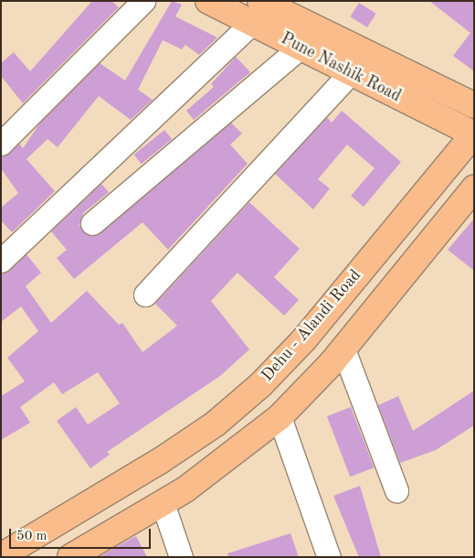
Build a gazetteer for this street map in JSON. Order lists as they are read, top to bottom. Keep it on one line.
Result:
{"streets":{"main road":["Pune Nashik Road","Dehu - Alandi Road"]},"crossings":[["Pune Nashik Road","Dehu - Alandi Road"]],"scale_bar":"50 m"}
